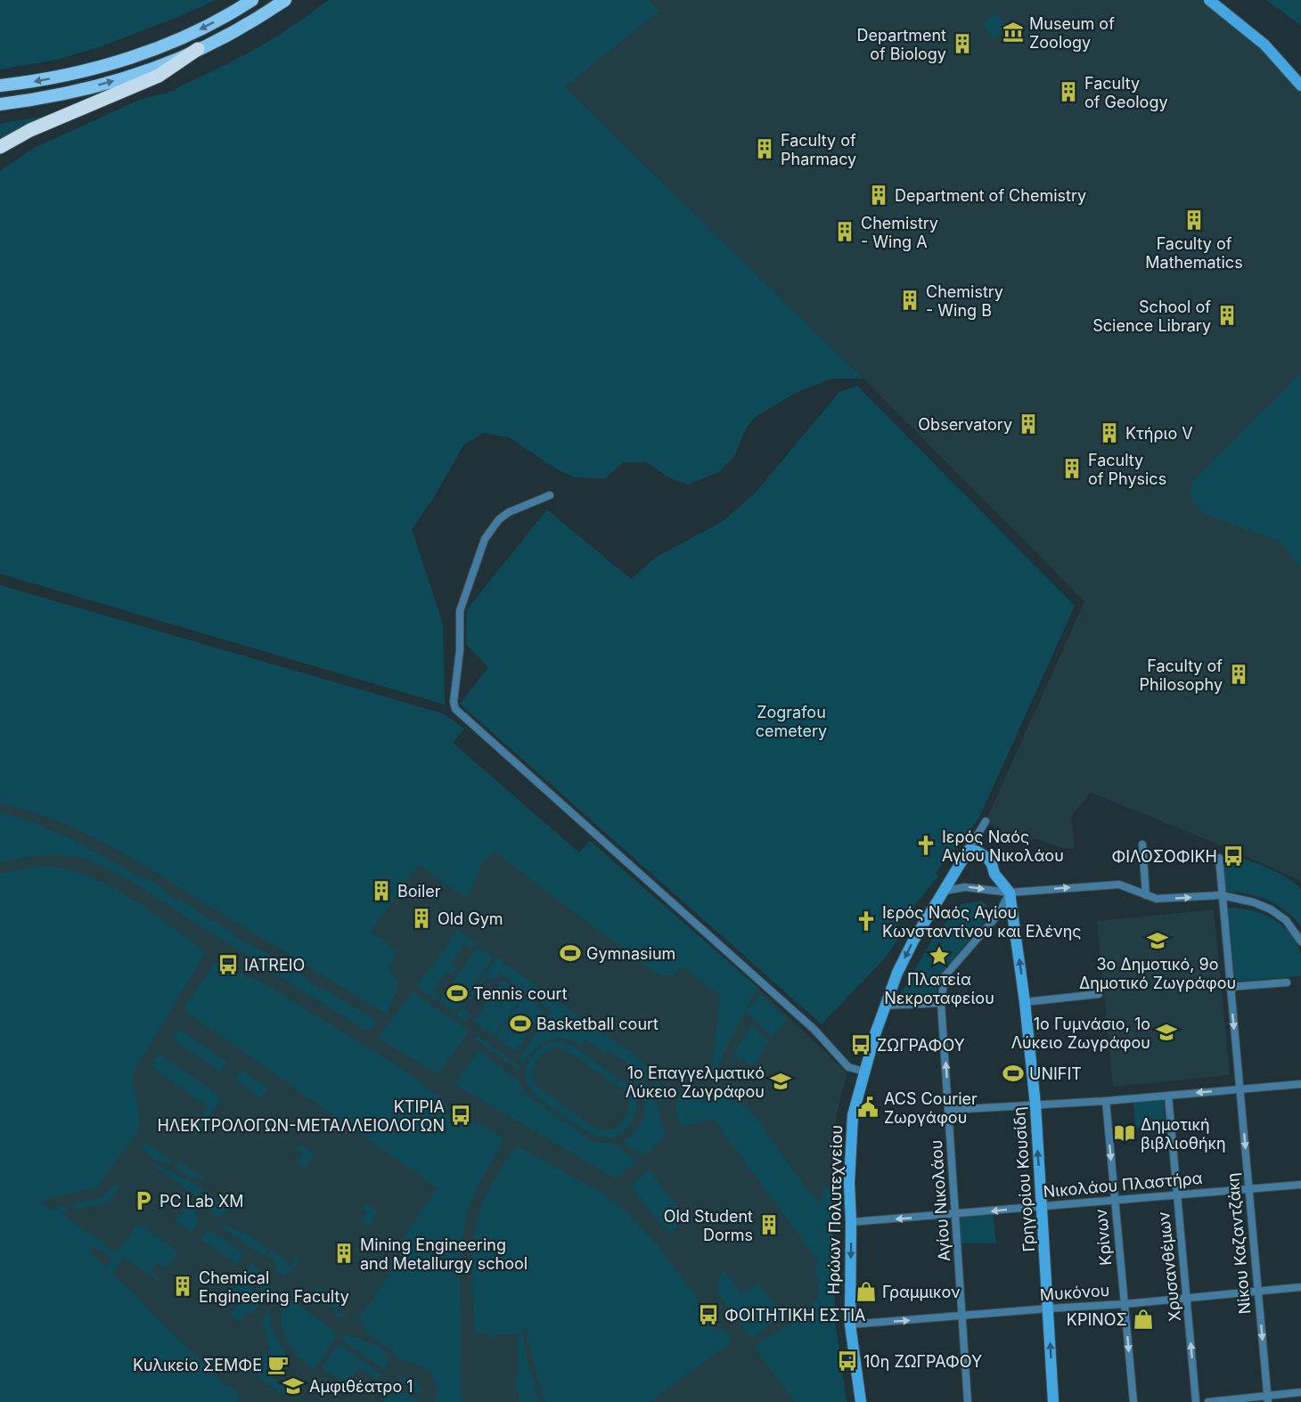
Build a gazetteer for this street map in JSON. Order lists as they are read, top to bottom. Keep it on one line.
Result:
{"streets":{"street":["Γρηγορίου Κουσίδη","Νικολάου Πλαστήρα","Αγίου Νικολάου","Ηρώων Πολυτεχνείου","Κρίνων","Νίκου Καζαντζάκη","Χρυσανθέμων","Μυκόνου"]},"crossings":[["Γρηγορίου Κουσίδη","Νικολάου Πλαστήρα"],["Γρηγορίου Κουσίδη","Αγίου Νικολάου"],["Γρηγορίου Κουσίδη","Ηρώων Πολυτεχνείου"],["Γρηγορίου Κουσίδη","Μυκόνου"],["Νικολάου Πλαστήρα","Αγίου Νικολάου"],["Νικολάου Πλαστήρα","Ηρώων Πολυτεχνείου"],["Νικολάου Πλαστήρα","Κρίνων"],["Νικολάου Πλαστήρα","Νίκου Καζαντζάκη"],["Νικολάου Πλαστήρα","Χρυσανθέμων"],["Αγίου Νικολάου","Μυκόνου"],["Ηρώων Πολυτεχνείου","Μυκόνου"],["Κρίνων","Μυκόνου"],["Νίκου Καζαντζάκη","Μυκόνου"],["Χρυσανθέμων","Μυκόνου"]],"one_way":["Γρηγορίου Κουσίδη","Νικολάου Πλαστήρα","Ηρώων Πολυτεχνείου","Κρίνων","Νίκου Καζαντζάκη"],"parks":["Zografou cemetery"],"places":{"museum":["Museum of Zoology"],"building":["Department of Biology","Faculty of Geology","Faculty of Pharmacy","Department of Chemistry","Faculty of Mathematics","Chemistry - Wing Α","Chemistry - Wing Β","School of Science Library","Observatory","Κτήριο V","Faculty of Physics","Faculty of Philosophy","Boiler","Old Gym","Old Student Dorms","Mining Engineering and Metallurgy school","Chemical Engineering Faculty"],"church":["Ιερός Ναός Αγίου Νικολάου","Ιερός Ναός Αγίου Κωνσταντίνου και Ελένης"],"bus stop":["ΦΙΛΟΣΟΦΙΚΗ","IATREIO","ΖΩΓΡΑΦΟΥ","ΚΤΙΡΙΑ ΗΛΕΚΤΡΟΛΟΓΩΝ-ΜΕΤΑΛΛΕΙΟΛΟΓΩΝ","ΦΟΙΤΗΤΙΚΗ ΕΣΤΙΑ","10η ΖΩΓΡΑΦΟΥ"],"school or university":["3ο Δημοτικό, 9ο Δημοτικό Ζωγράφου","1ο Γυμνάσιο, 1ο Λύκειο Ζωγράφου","1ο Επαγγελματικό Λύκειο Ζωγράφου","Αμφιθέατρο 1"],"sports":["Gymnasium","Tennis court","Basketball court","UNIFIT"],"place":["Πλατεία Νεκροταφείου"],"public building":["ACS Courier Ζωργάφου"],"library":["Δημοτική βιβλιοθήκη"],"parking":["PC Lab ΧΜ"],"shop":["Γραμμικον","ΚΡΙΝΟΣ"],"cafe":["Κυλικείο ΣΕΜΦΕ"]}}
